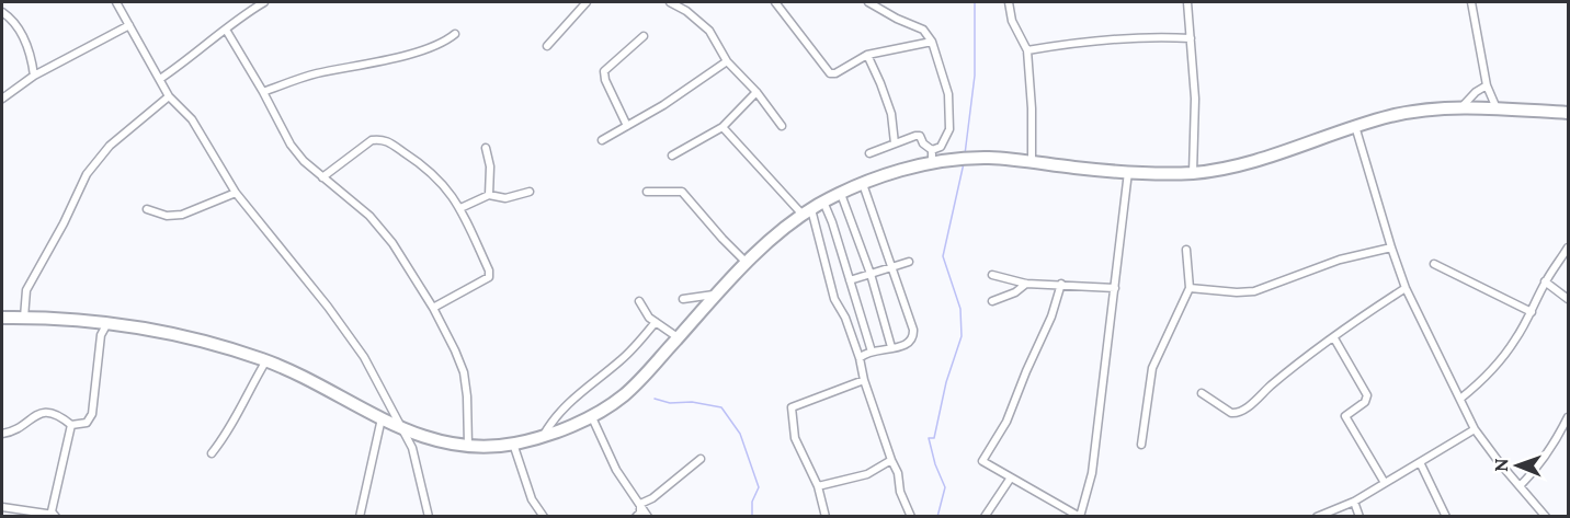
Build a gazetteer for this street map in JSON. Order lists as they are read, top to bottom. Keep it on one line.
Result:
{"north":"left"}
